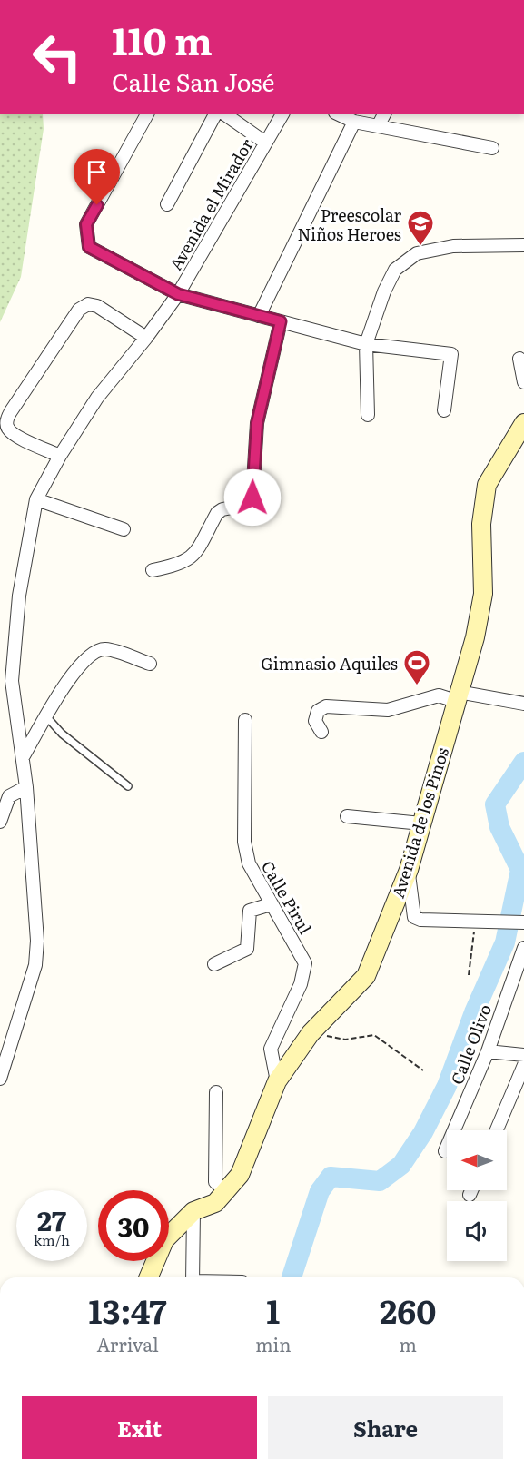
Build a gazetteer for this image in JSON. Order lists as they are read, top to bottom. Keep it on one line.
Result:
{"streets":{"street":["Avenida el Mirador","Avenida de los Pinos","Calle Pirul","Calle Olivo"]},"crossings":[["Avenida de los Pinos","Calle Pirul"]],"places":{"school or university":["Preescolar Niños Heroes"],"sports":["Gimnasio Aquiles"]},"north":"left","page":{"turn":["110 m","Calle San José"],"speed":"27 km/h","limit":"30","eta":["13:47","Arrival","1","min","260","m"],"buttons":["Exit","Share"]}}
